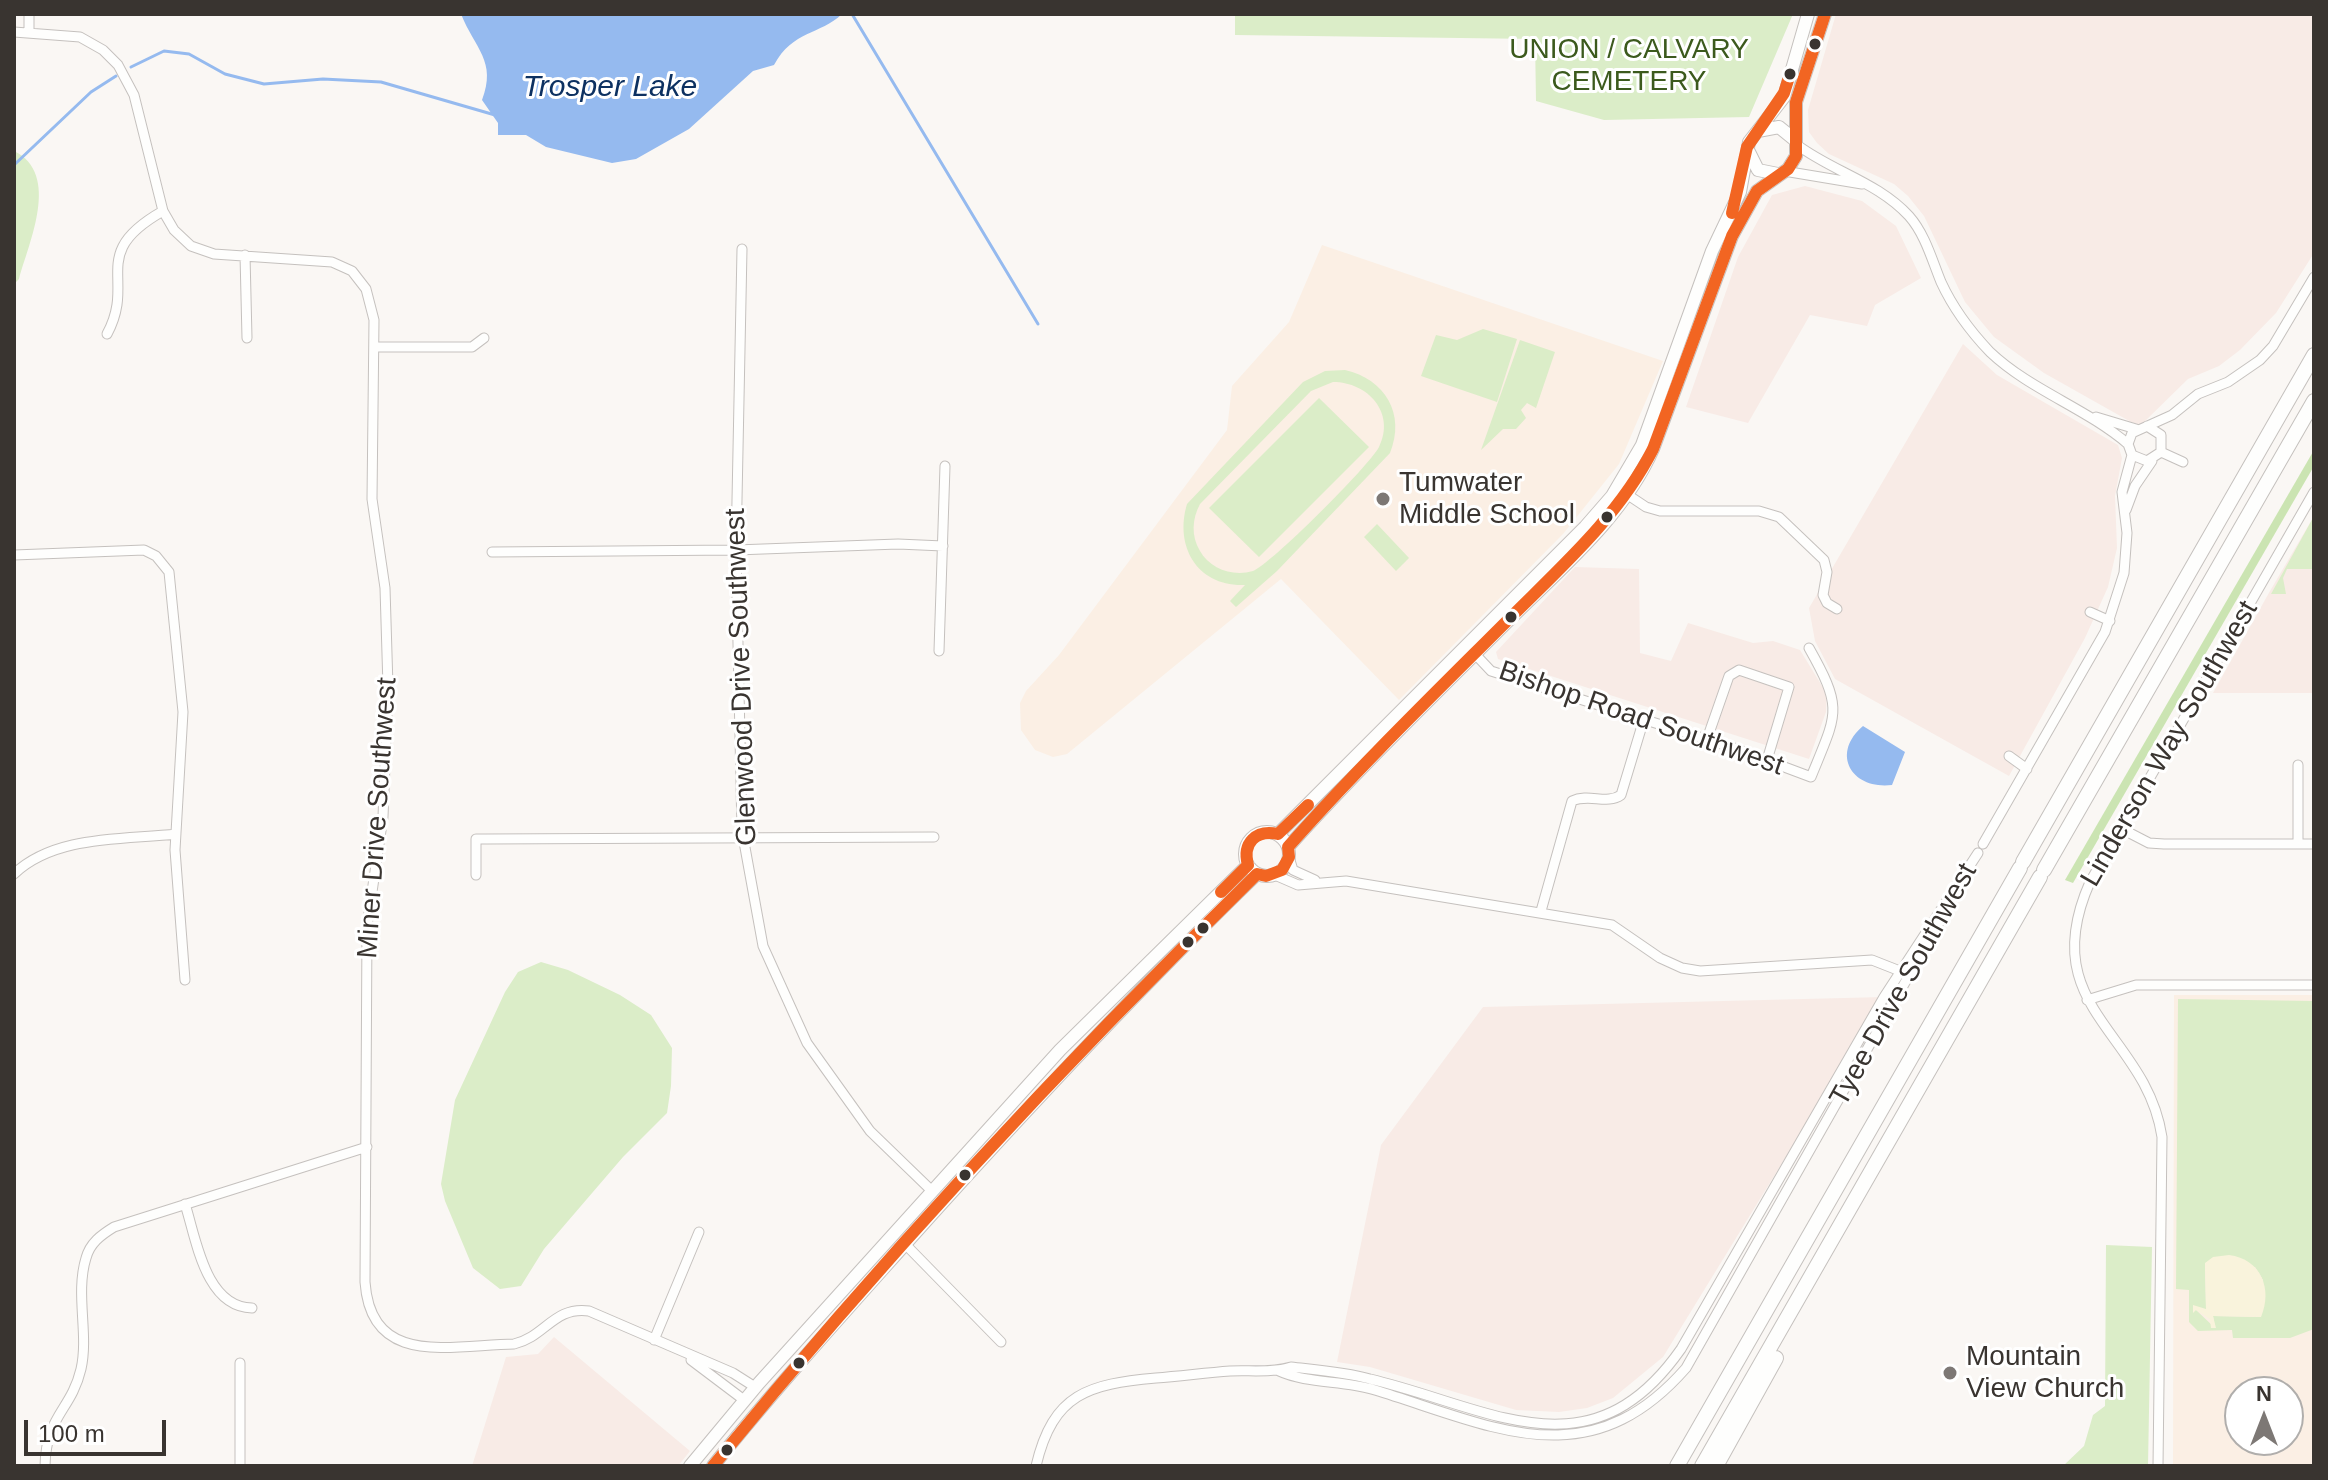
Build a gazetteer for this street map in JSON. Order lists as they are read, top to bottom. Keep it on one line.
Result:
{"streets":{"street":["Glenwood Drive Southwest","Bishop Road Southwest","Linderson Way Southwest","Miner Drive Southwest","Tyee Drive Southwest"]},"water":["Trosper Lake"],"parks":["UNION / CALVARY CEMETERY"],"places":["Tumwater Middle School","Mountain View Church"],"scale_bar":"100 m","north":"top"}
